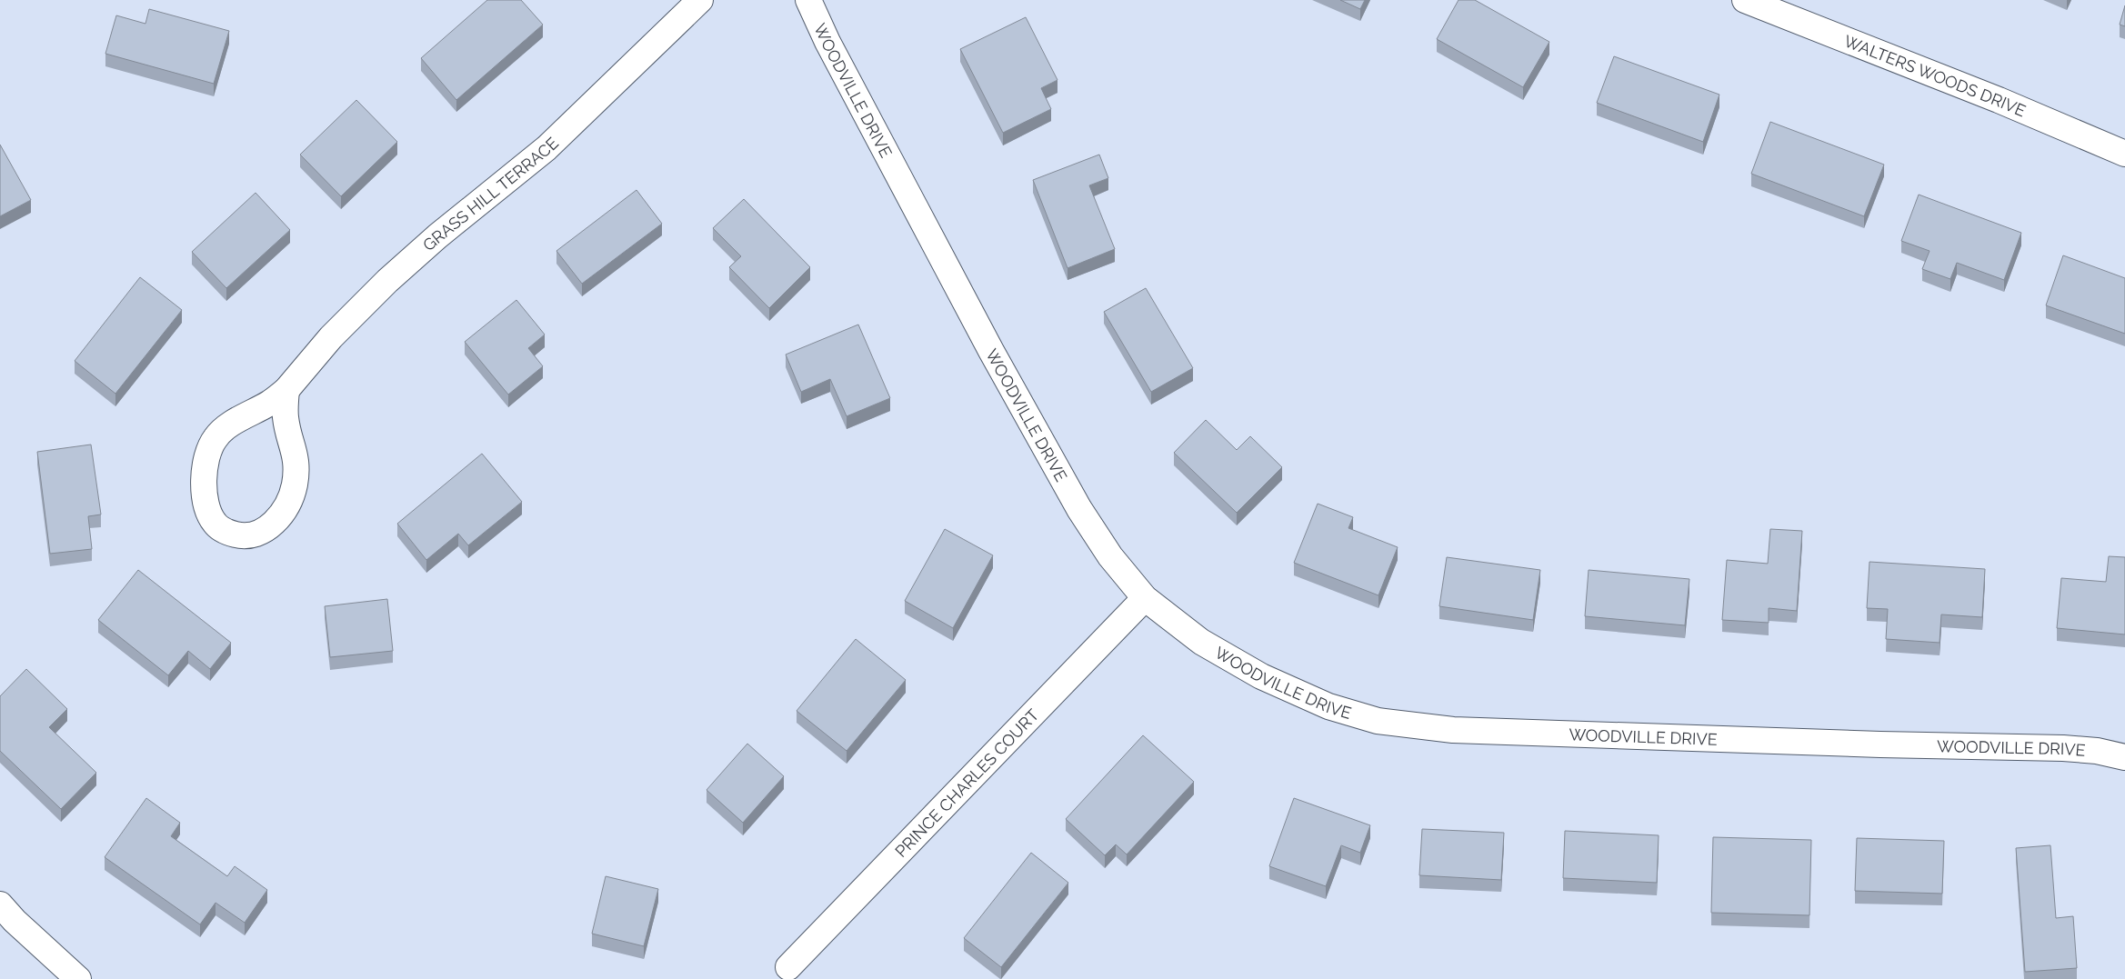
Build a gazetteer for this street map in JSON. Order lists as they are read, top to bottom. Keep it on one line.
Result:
{"streets":{"street":["WALTERS WOODS DRIVE","WOODVILLE DRIVE","GRASS HILL TERRACE","PRINCE CHARLES COURT"]},"crossings":[["WOODVILLE DRIVE","PRINCE CHARLES COURT"]]}
